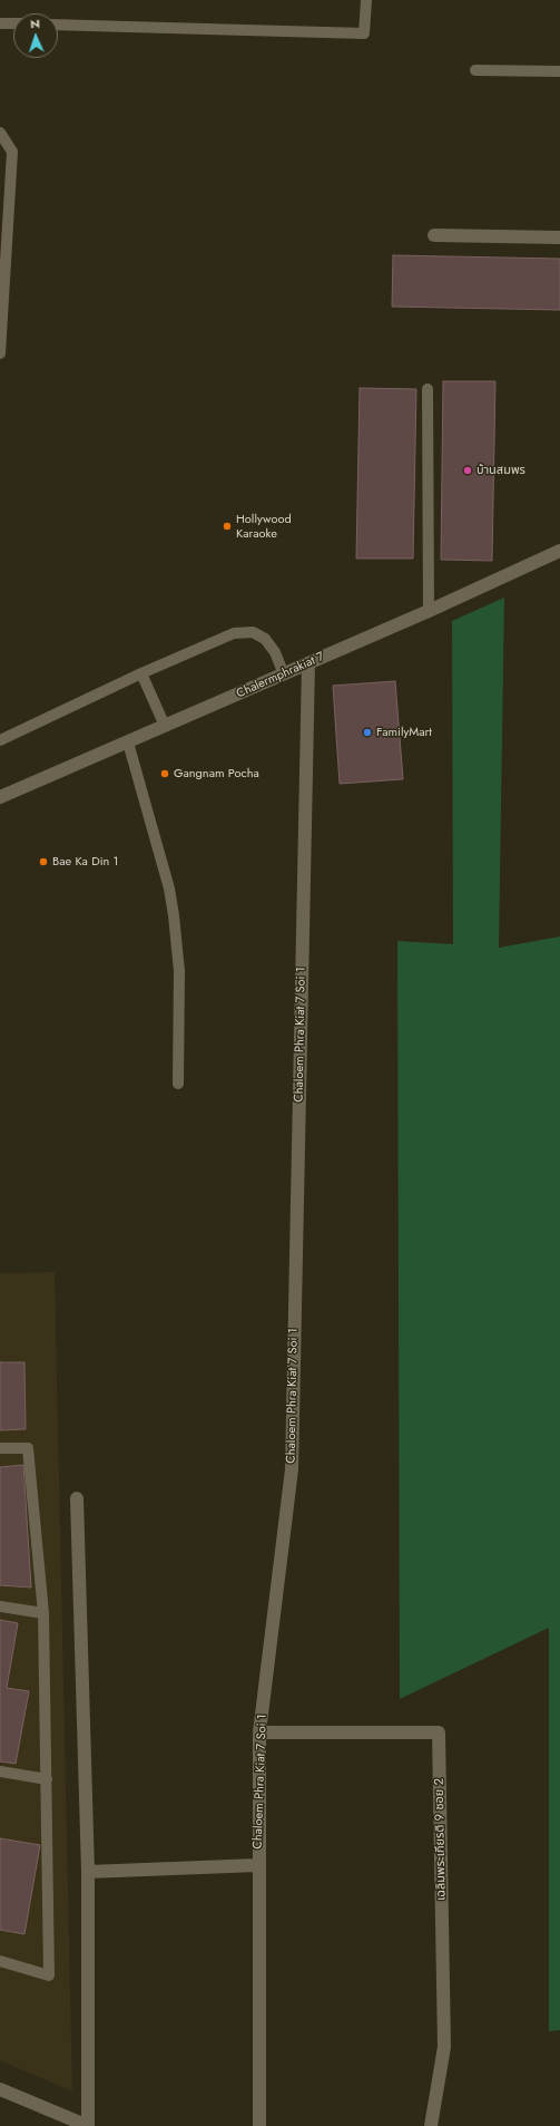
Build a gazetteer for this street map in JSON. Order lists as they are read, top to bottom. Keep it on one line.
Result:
{"streets":{"street":["Chalermphrakiat 7","Chaloem Phra Kiat 7 Soi 1","เฉลิมพระเกียรติ 9 ซอย 2"]},"crossings":[["Chalermphrakiat 7","Chaloem Phra Kiat 7 Soi 1"],["Chaloem Phra Kiat 7 Soi 1","เฉลิมพระเกียรติ 9 ซอย 2"]],"places":["บ้านสมพร","Hollywood Karaoke","FamilyMart","Gangnam Pocha","Bae Ka Din 1"],"north":"top"}
